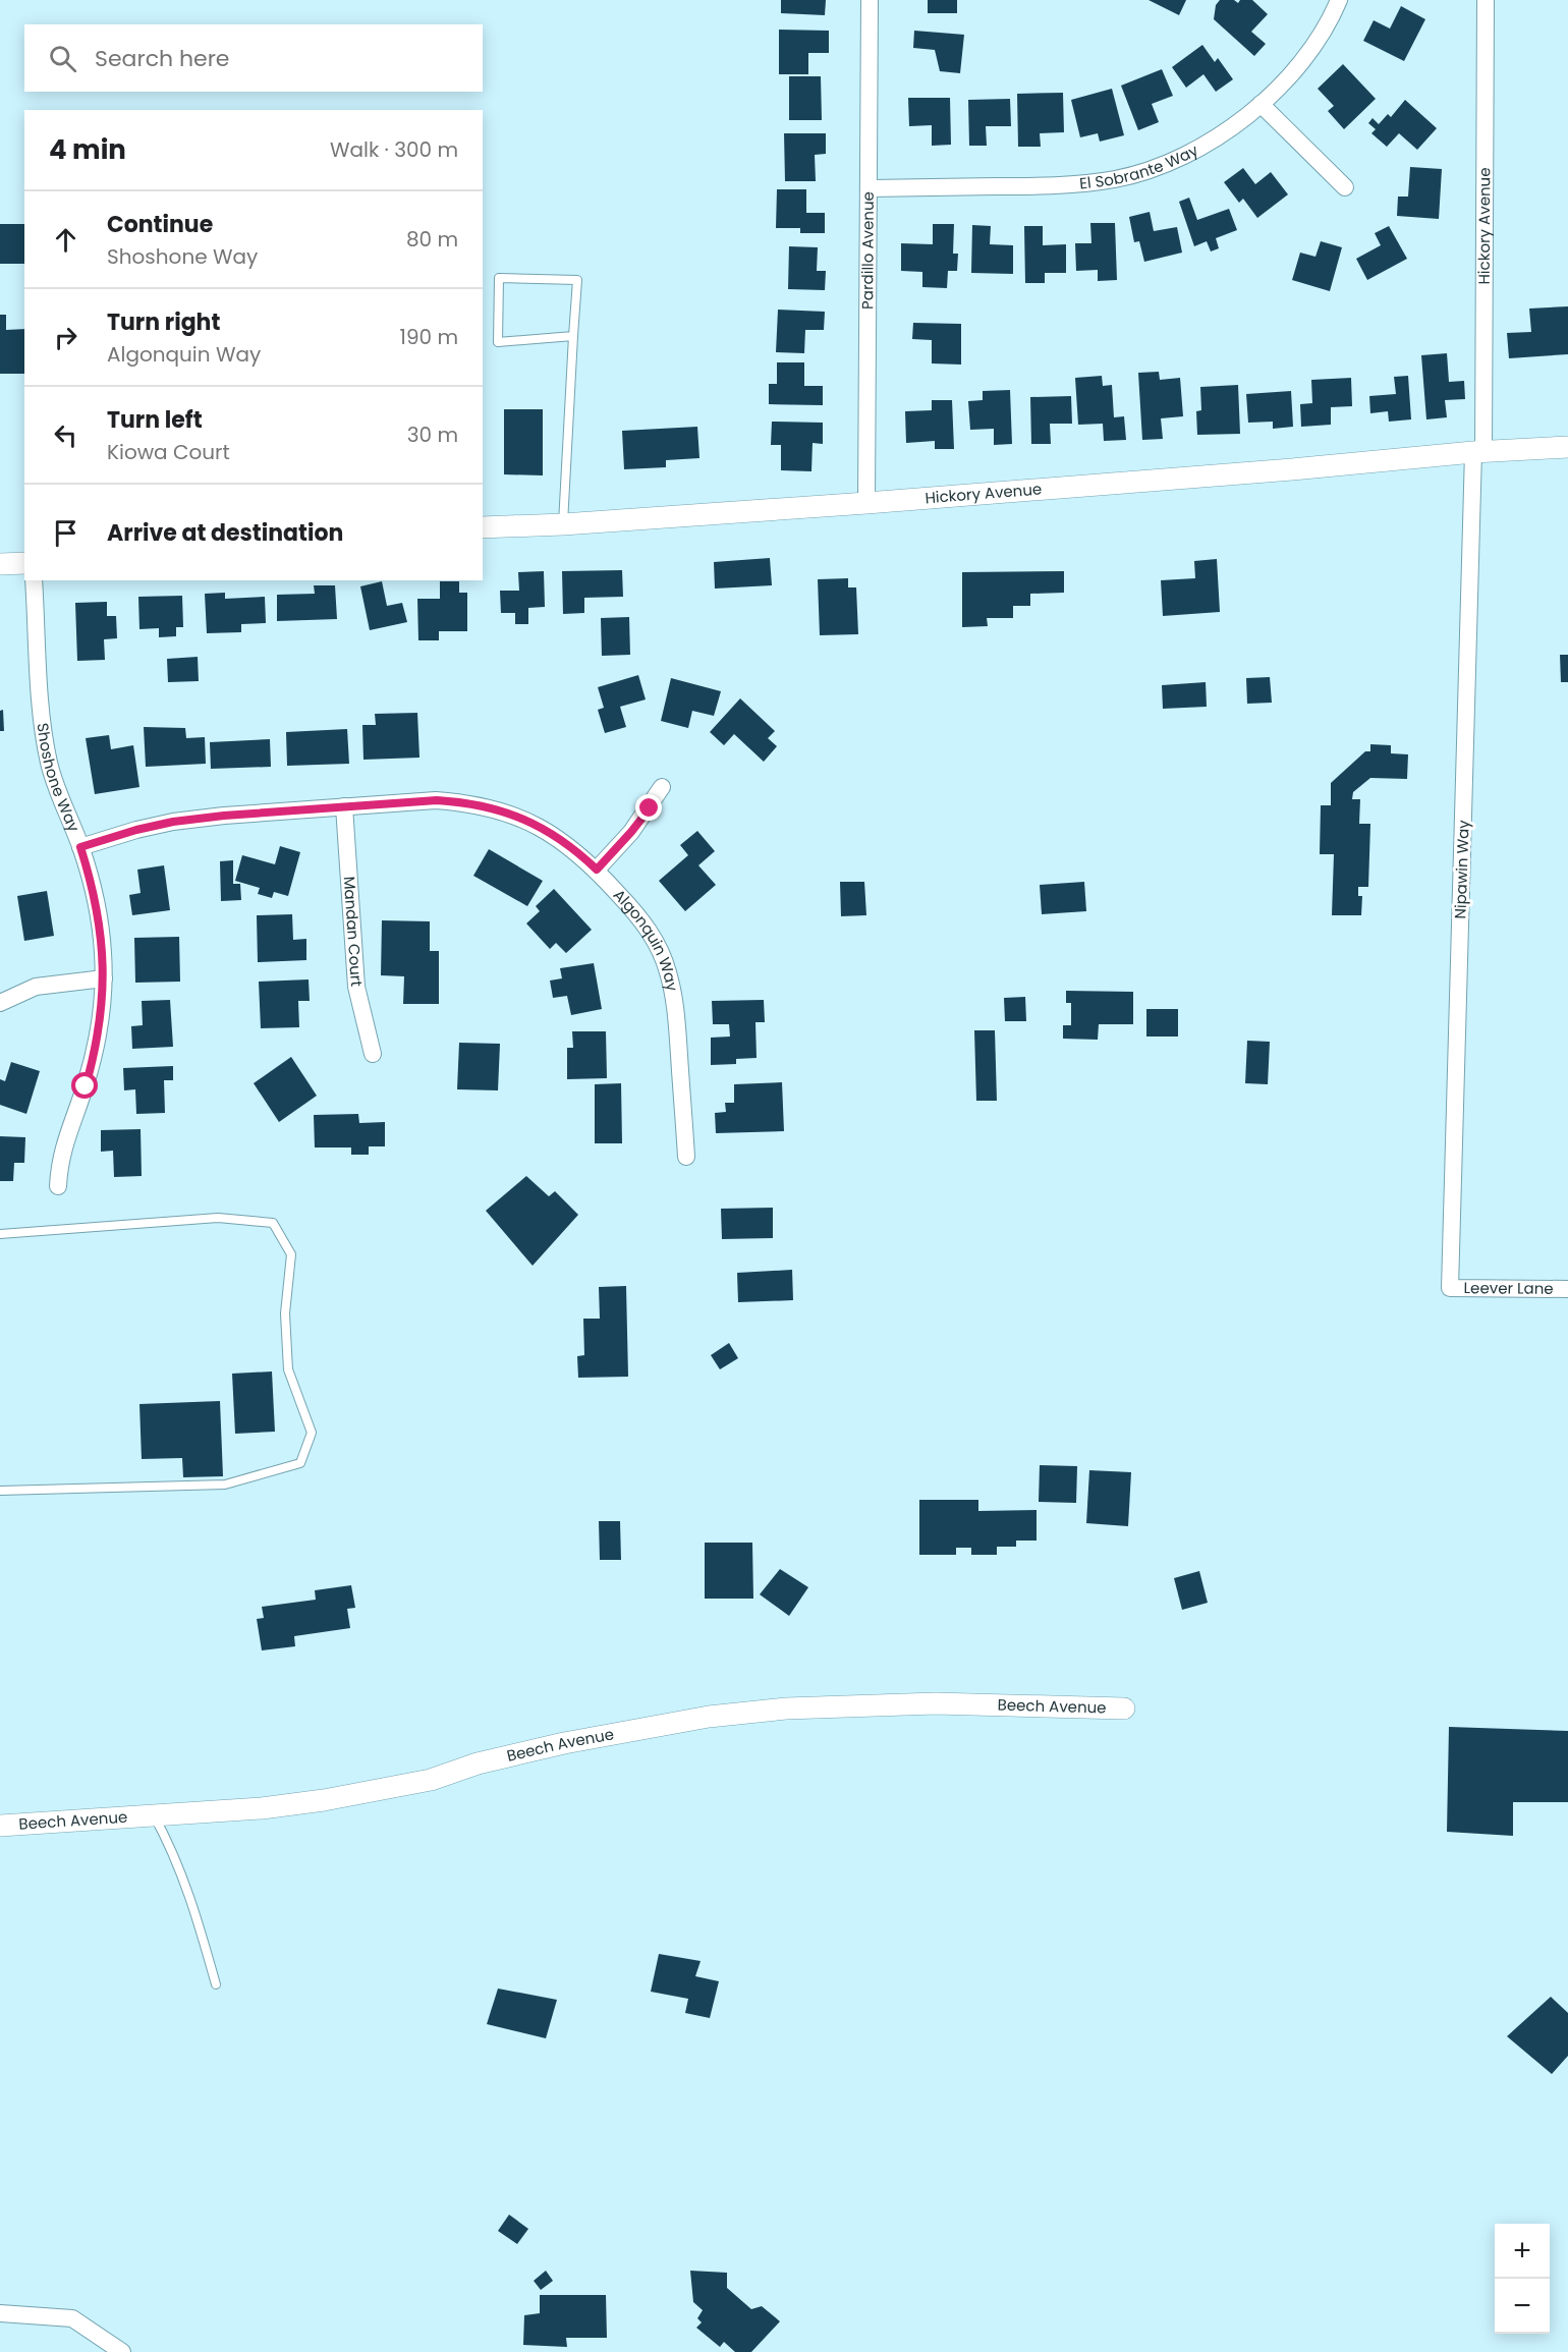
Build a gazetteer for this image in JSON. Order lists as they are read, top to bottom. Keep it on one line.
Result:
{"streets":{"street":["El Sobrante Way","Hickory Avenue","Pardillo Avenue","Shoshone Way","Nipawin Way","Mandan Court","Algonquin Way","Leever Lane","Beech Avenue"]},"crossings":[["El Sobrante Way","Pardillo Avenue"],["Hickory Avenue","Pardillo Avenue"],["Hickory Avenue","Nipawin Way"],["Shoshone Way","Algonquin Way"],["Nipawin Way","Leever Lane"],["Mandan Court","Algonquin Way"]],"page":{"search":"Search here","heading":["4 min","Walk · 300 m"],"list":[["Continue","Shoshone Way","80 m"],["Turn right","Algonquin Way","190 m"],["Turn left","Kiowa Court","30 m"],"Arrive at destination"],"map_buttons":["+","−"]}}
